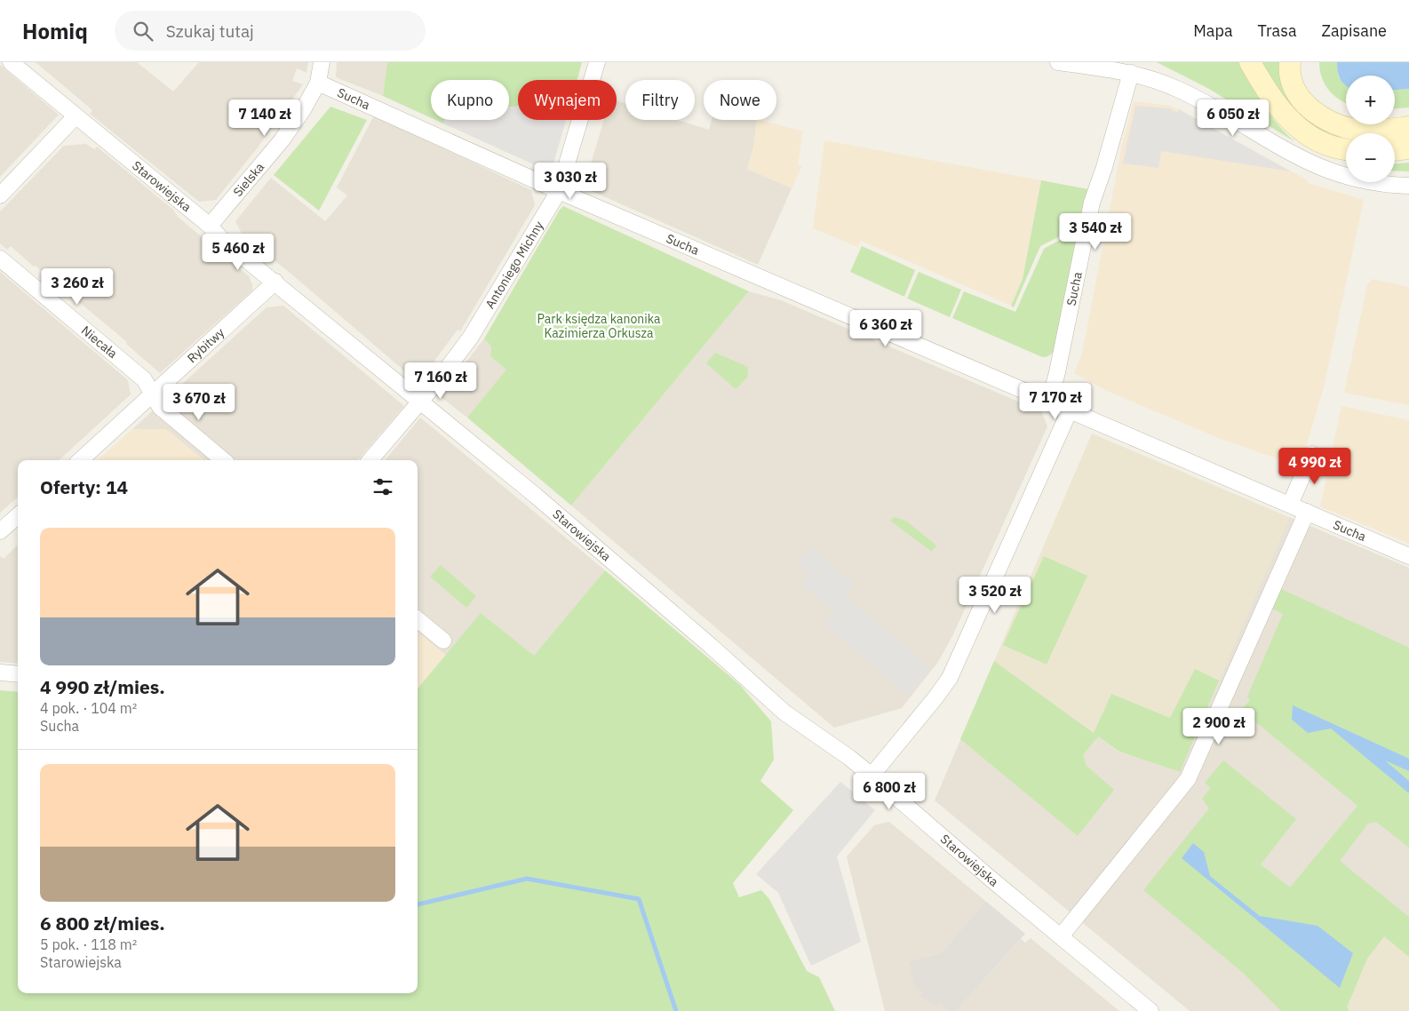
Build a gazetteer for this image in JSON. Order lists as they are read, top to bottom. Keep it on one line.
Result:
{"streets":{"street":["Sucha","Sielska","Starowiejska","Antoniego Michny","Niecała","Rybitwy"]},"crossings":[["Sucha","Sielska"],["Sucha","Antoniego Michny"],["Sielska","Starowiejska"],["Starowiejska","Antoniego Michny"],["Starowiejska","Rybitwy"],["Niecała","Rybitwy"]],"parks":["Park księdza kanonika Kazimierza Orkusza"],"page":{"header":"Homiq","search":"Szukaj tutaj","nav":["Mapa","Trasa","Zapisane"],"map_buttons":["+","−"],"chip":["Kupno","Wynajem","Filtry","Nowe"],"price":["7 140 zł","6 050 zł","3 030 zł","3 540 zł","5 460 zł","3 260 zł","6 360 zł","7 160 zł","7 170 zł","3 670 zł","4 990 zł","3 520 zł","2 900 zł","6 800 zł"],"heading":"Oferty: 14","list":[{"name":"4 990 zł/mies.","note":"4 pok. · 104 m² · Sucha"},{"name":"6 800 zł/mies.","note":"5 pok. · 118 m² · Starowiejska"}]}}
